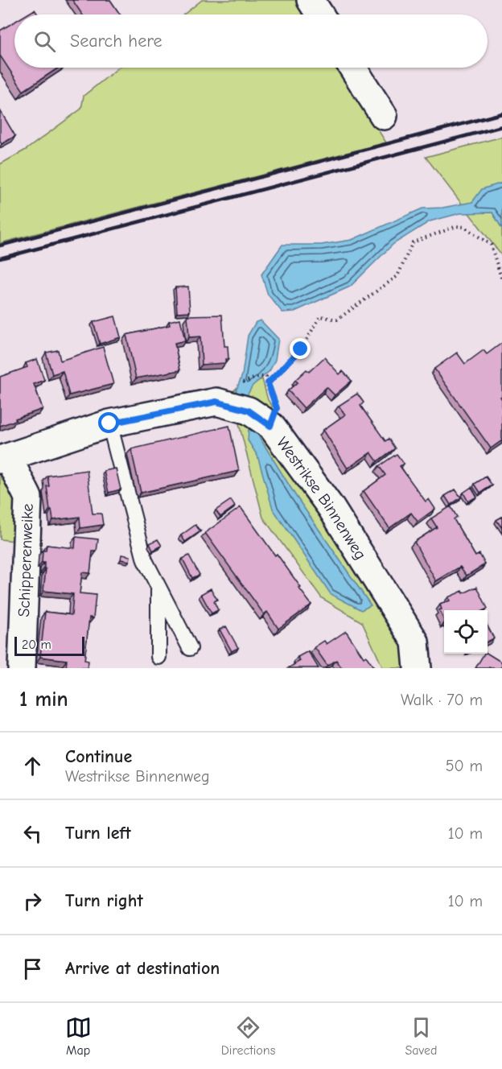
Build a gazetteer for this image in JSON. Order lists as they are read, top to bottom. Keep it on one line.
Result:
{"streets":{"street":["Westrikse Binnenweg","Schipperenweike"]},"crossings":[["Westrikse Binnenweg","Schipperenweike"]],"scale_bar":"20 m","page":{"search":"Search here","scale":"20 m","heading":["1 min","Walk · 70 m"],"list":[["Continue","Westrikse Binnenweg","50 m"],["Turn left","10 m"],["Turn right","10 m"],"Arrive at destination"],"nav":["Map","Directions","Saved"]}}
